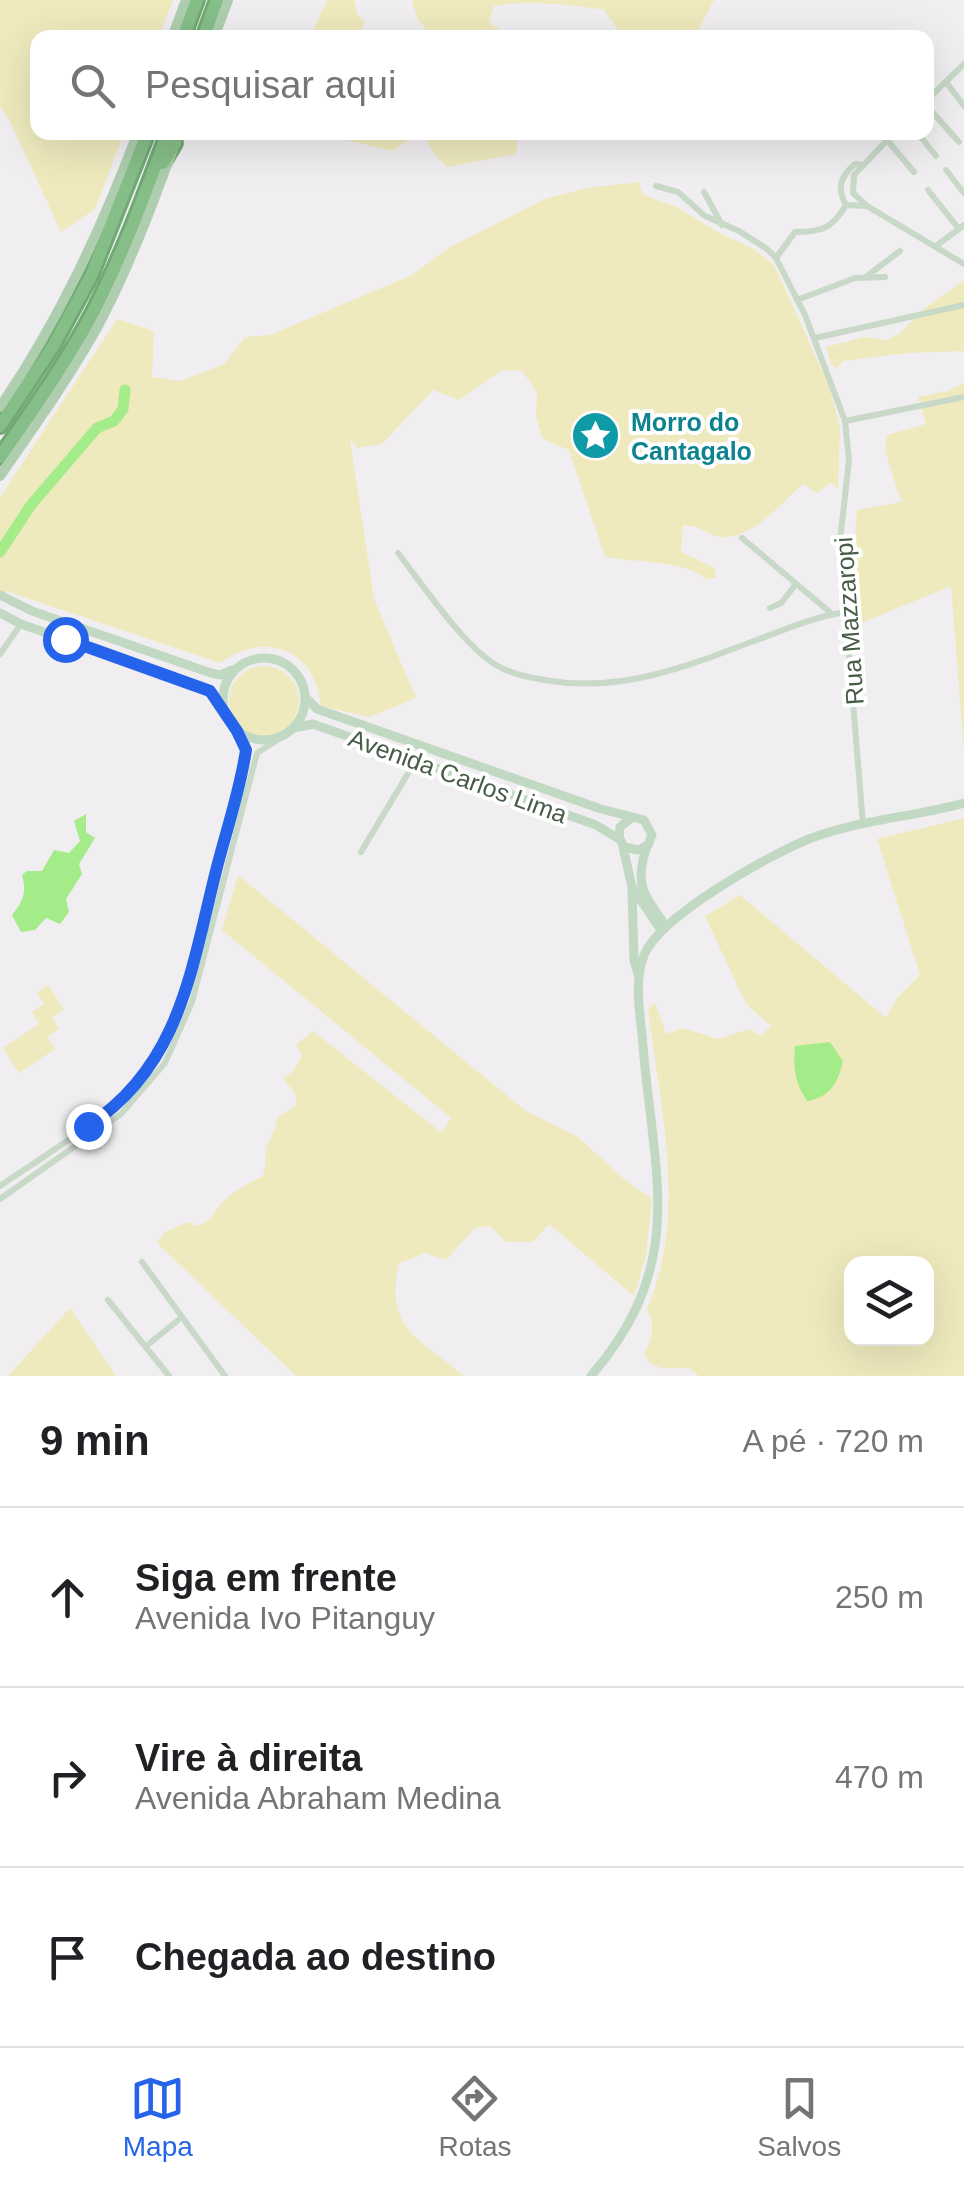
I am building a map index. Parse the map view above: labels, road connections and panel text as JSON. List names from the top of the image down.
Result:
{
  "streets": {
    "street": ["Rua Mazzaropi", "Avenida Carlos Lima"]
  },
  "places": {
    "place": ["Morro do Cantagalo"]
  },
  "page": {
    "search": "Pesquisar aqui",
    "heading": ["9 min", "A pé · 720 m"],
    "list": [
      ["Siga em frente", "Avenida Ivo Pitanguy", "250 m"],
      ["Vire à direita", "Avenida Abraham Medina", "470 m"],
      "Chegada ao destino"
    ],
    "nav": ["Mapa", "Rotas", "Salvos"]
  }
}
